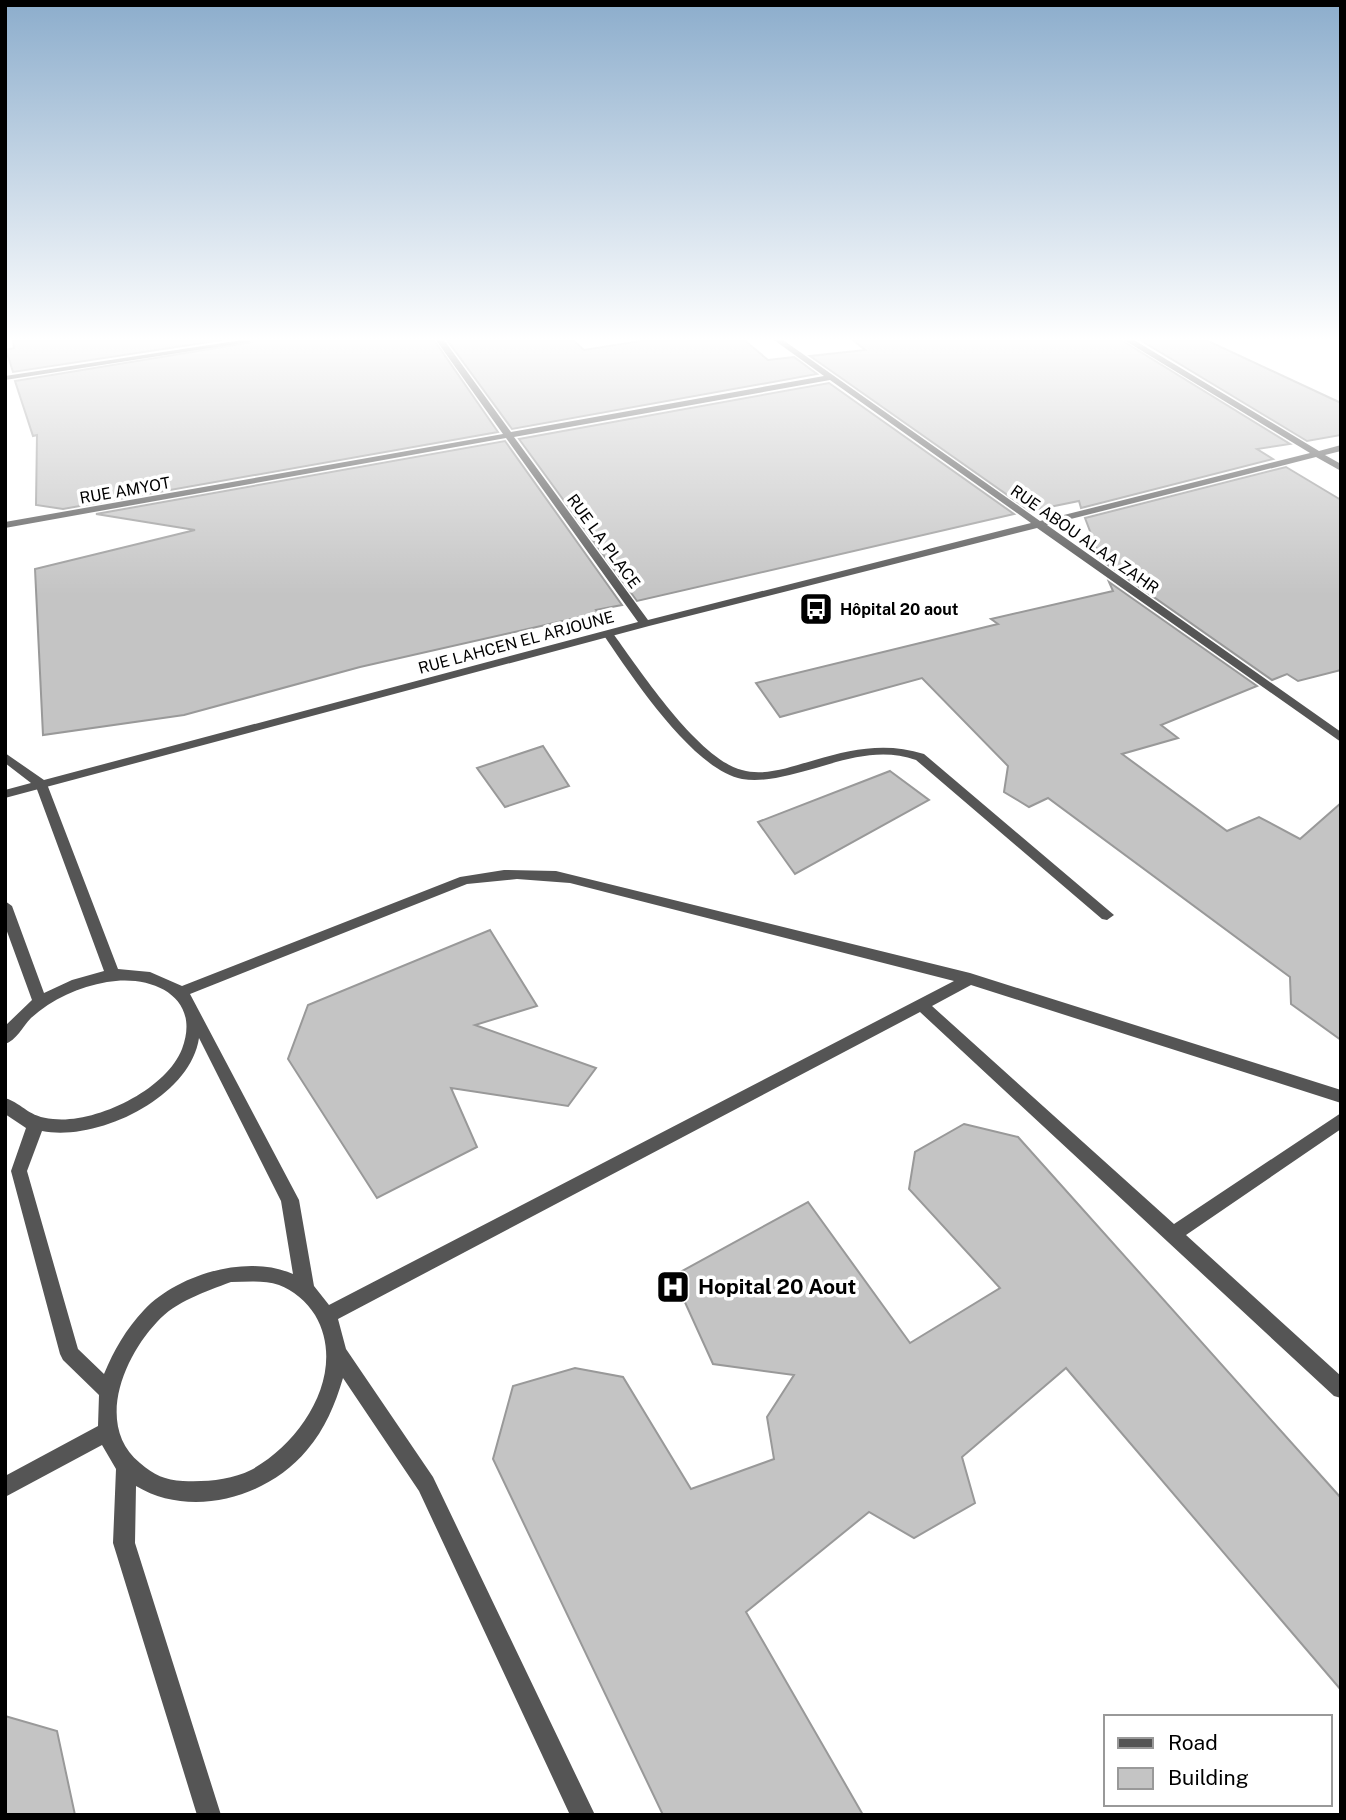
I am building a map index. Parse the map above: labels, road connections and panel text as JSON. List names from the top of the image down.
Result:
{
  "streets": {
    "street": [
      "RUE AMYOT",
      "RUE ABOU ALAA ZAHR",
      "RUE LA PLACE",
      "RUE LAHCEN EL ARJOUNE"
    ]
  },
  "crossings": [
    ["RUE AMYOT", "RUE LA PLACE"],
    ["RUE ABOU ALAA ZAHR", "RUE LAHCEN EL ARJOUNE"],
    ["RUE LA PLACE", "RUE LAHCEN EL ARJOUNE"]
  ],
  "places": {
    "bus stop": ["Hôpital 20 aout"],
    "hospital": ["Hopital 20 Aout"]
  },
  "legend": ["Road", "Building"]
}
